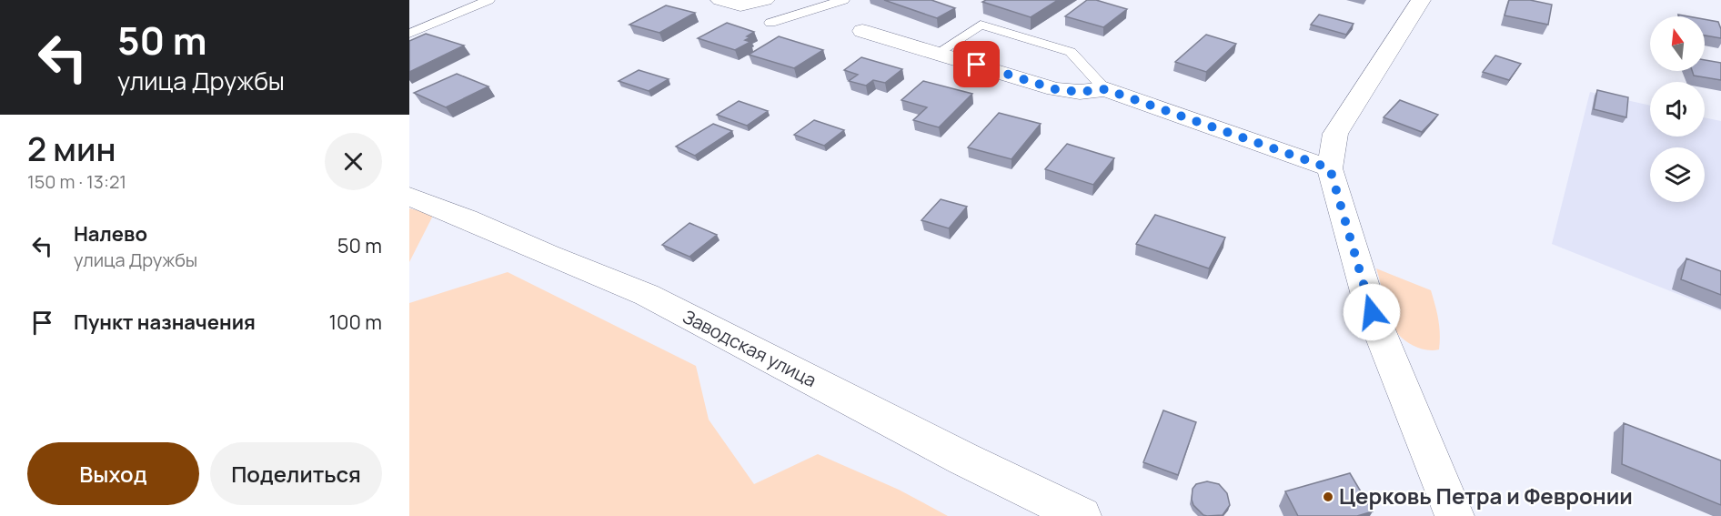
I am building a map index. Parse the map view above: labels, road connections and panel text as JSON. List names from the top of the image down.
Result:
{
  "streets": {
    "street": ["Заводская улица"]
  },
  "places": ["Церковь Петра и Февронии"],
  "north": "top",
  "page": {
    "turn": ["50 m", "улица Дружбы"],
    "heading": ["2 мин", "150 m · 13:21"],
    "list": [
      {
        "name": "Налево",
        "note": "улица Дружбы",
        "value": "50 m"
      },
      {
        "name": "Пункт назначения",
        "value": "100 m"
      }
    ],
    "buttons": ["Выход", "Поделиться"]
  }
}
